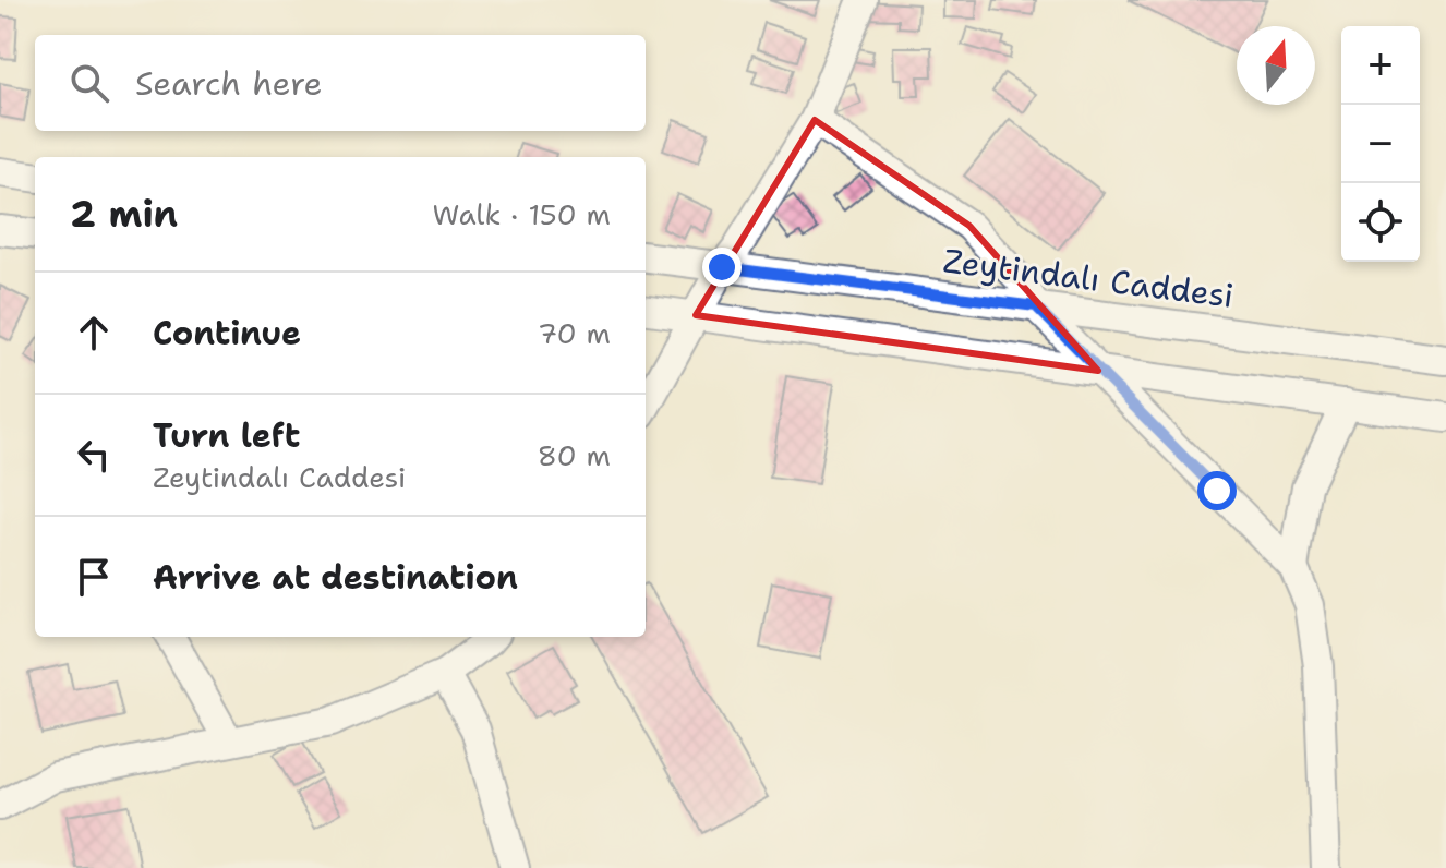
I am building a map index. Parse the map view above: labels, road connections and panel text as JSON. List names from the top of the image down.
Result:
{
  "streets": {
    "street": ["Zeytindalı Caddesi"]
  },
  "north": "top",
  "page": {
    "map_buttons": ["+", "−"],
    "search": "Search here",
    "heading": ["2 min", "Walk · 150 m"],
    "list": [
      ["Continue", "70 m"],
      ["Turn left", "Zeytindalı Caddesi", "80 m"],
      "Arrive at destination"
    ]
  }
}
